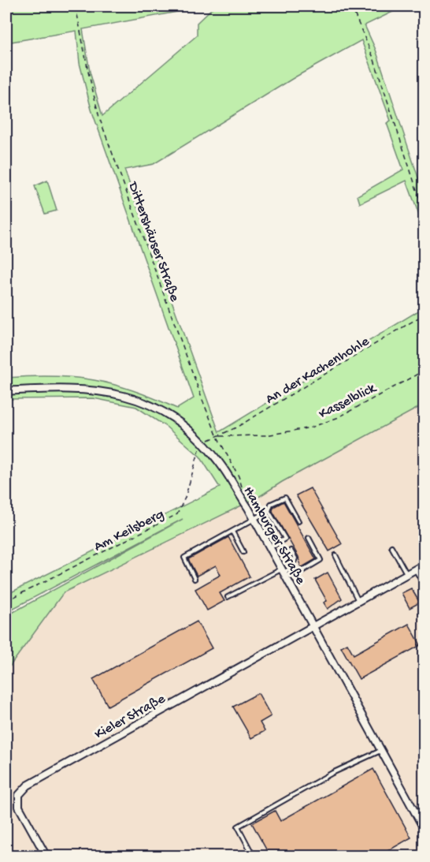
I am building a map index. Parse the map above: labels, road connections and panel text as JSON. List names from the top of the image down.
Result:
{
  "streets": {
    "street": ["Hamburger Straße", "Kieler Straße"],
    "path": [
      "Dittershäuser Straße",
      "An der Kachenhohle",
      "Kasselblick",
      "Am Keilsberg"
    ]
  },
  "crossings": [
    ["Dittershäuser Straße", "An der Kachenhohle"],
    ["Dittershäuser Straße", "Kasselblick"],
    ["An der Kachenhohle", "Kasselblick"],
    ["Am Keilsberg", "Hamburger Straße"],
    ["Hamburger Straße", "Kieler Straße"]
  ]
}
